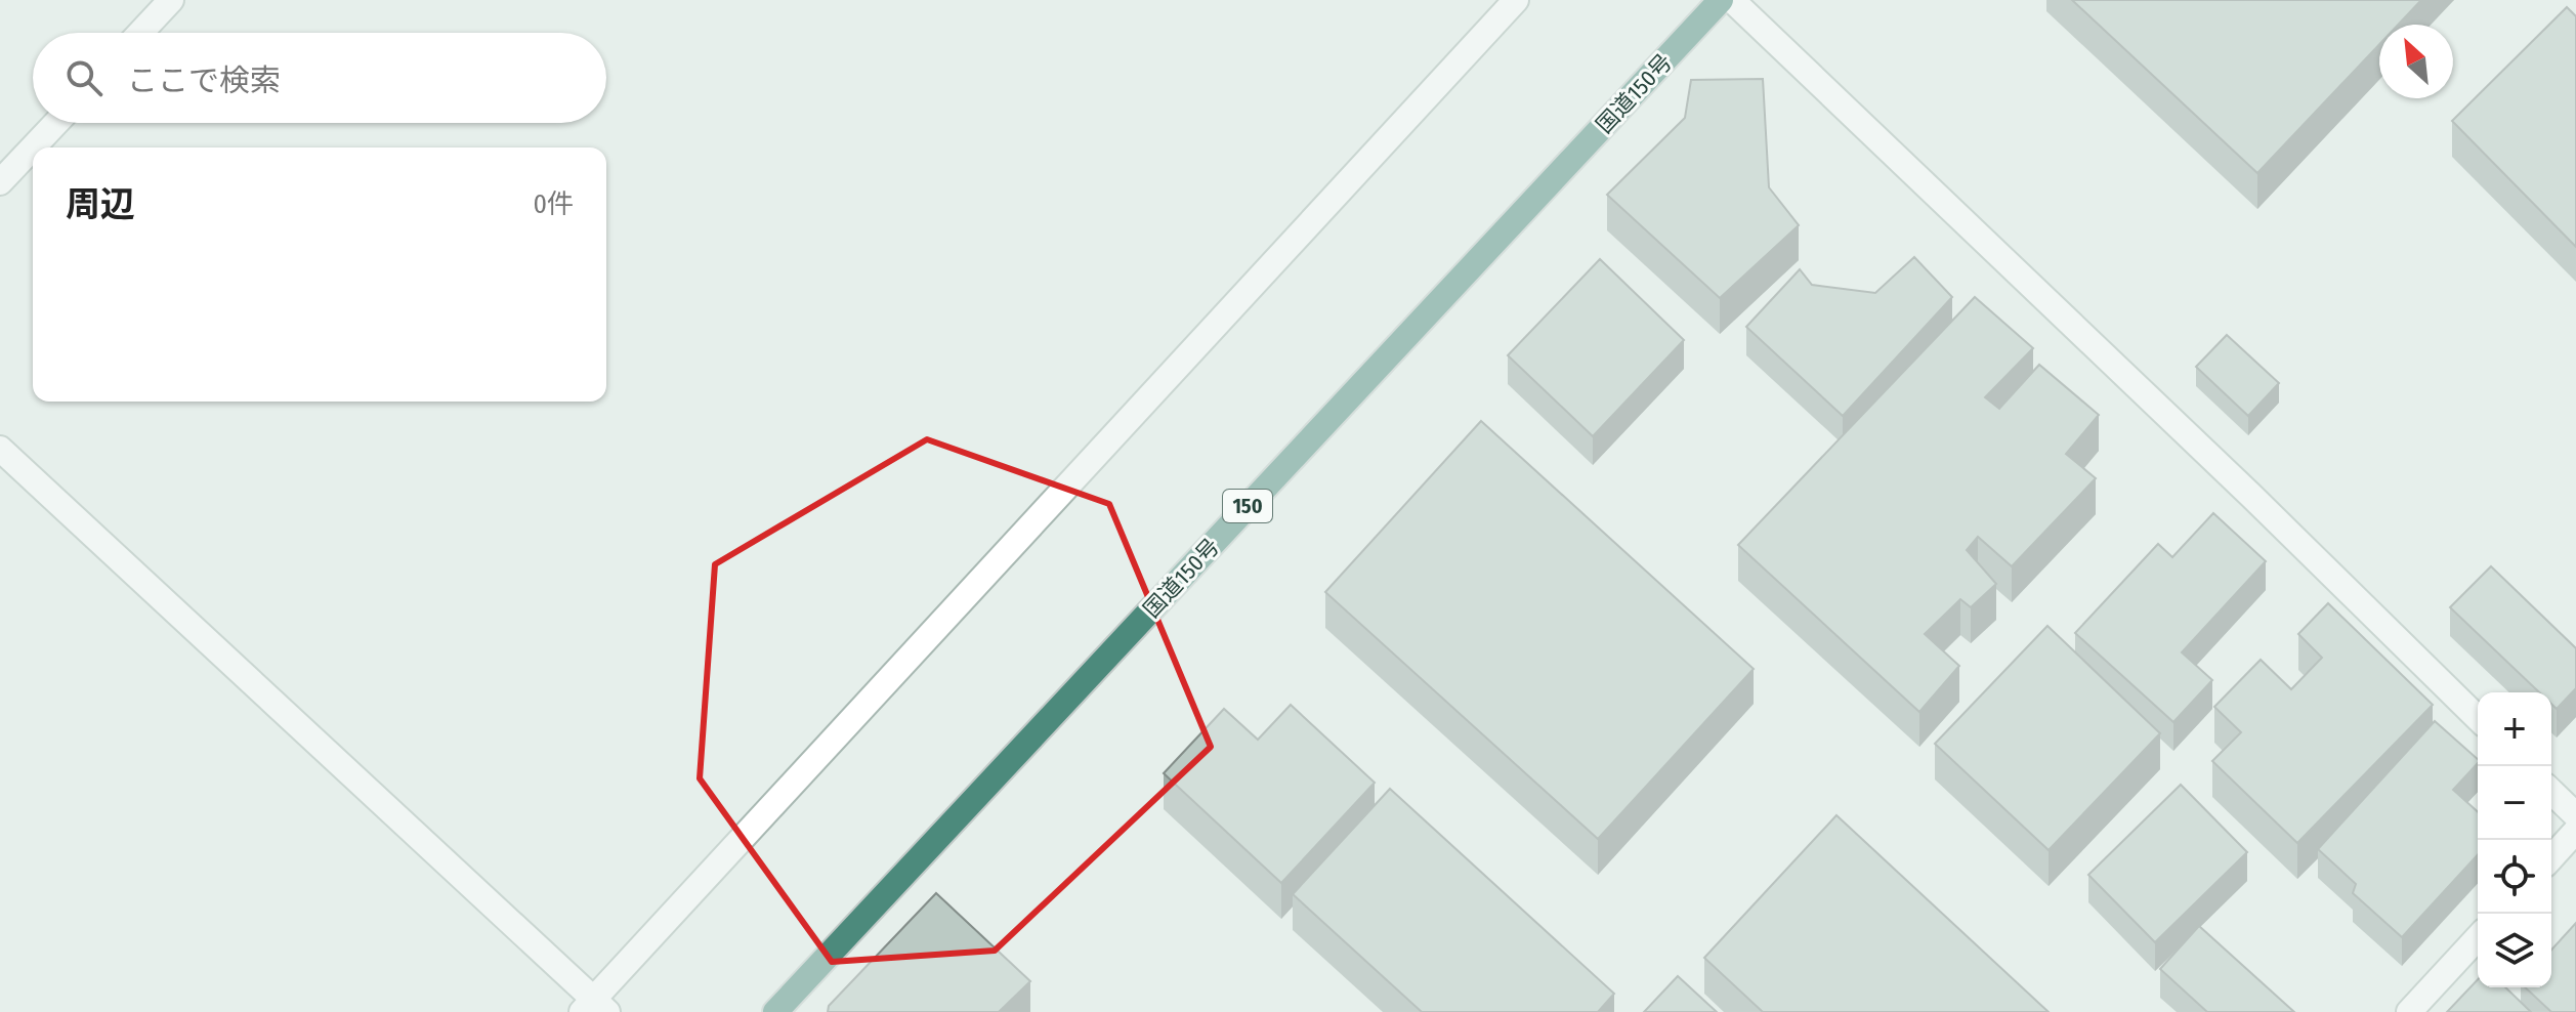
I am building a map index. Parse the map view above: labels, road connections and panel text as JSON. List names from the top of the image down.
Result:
{
  "streets": {
    "highway": ["国道150号", "150"]
  },
  "north": "top left",
  "page": {
    "search": "ここで検索",
    "heading": ["周辺", "0件"],
    "map_buttons": ["+", "−"]
  }
}
